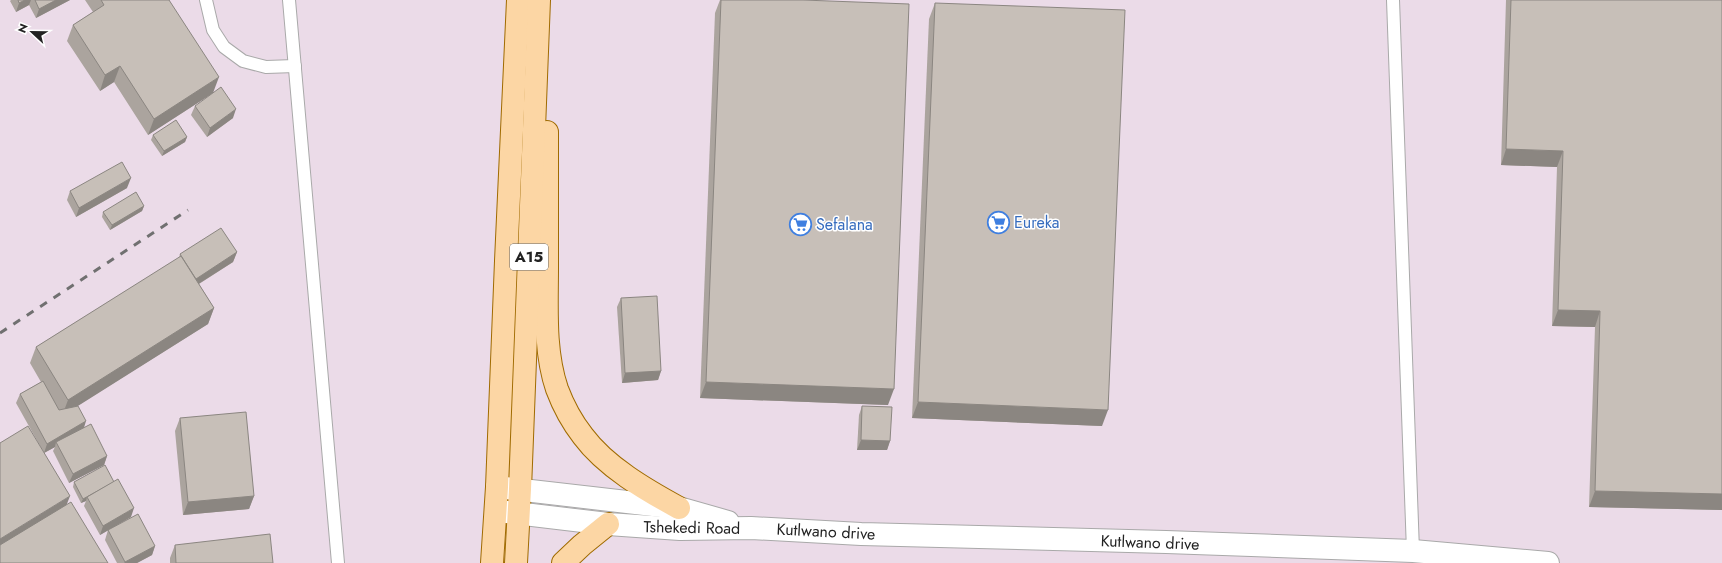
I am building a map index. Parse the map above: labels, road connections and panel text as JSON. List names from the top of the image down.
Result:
{
  "streets": {
    "main road": ["A15"],
    "street": ["Tshekedi Road", "Kutlwano drive"]
  },
  "crossings": [
    ["A15", "Tshekedi Road"],
    ["Tshekedi Road", "Kutlwano drive"]
  ],
  "places": {
    "supermarket": ["Eureka", "Sefalana"]
  },
  "north": "left"
}
